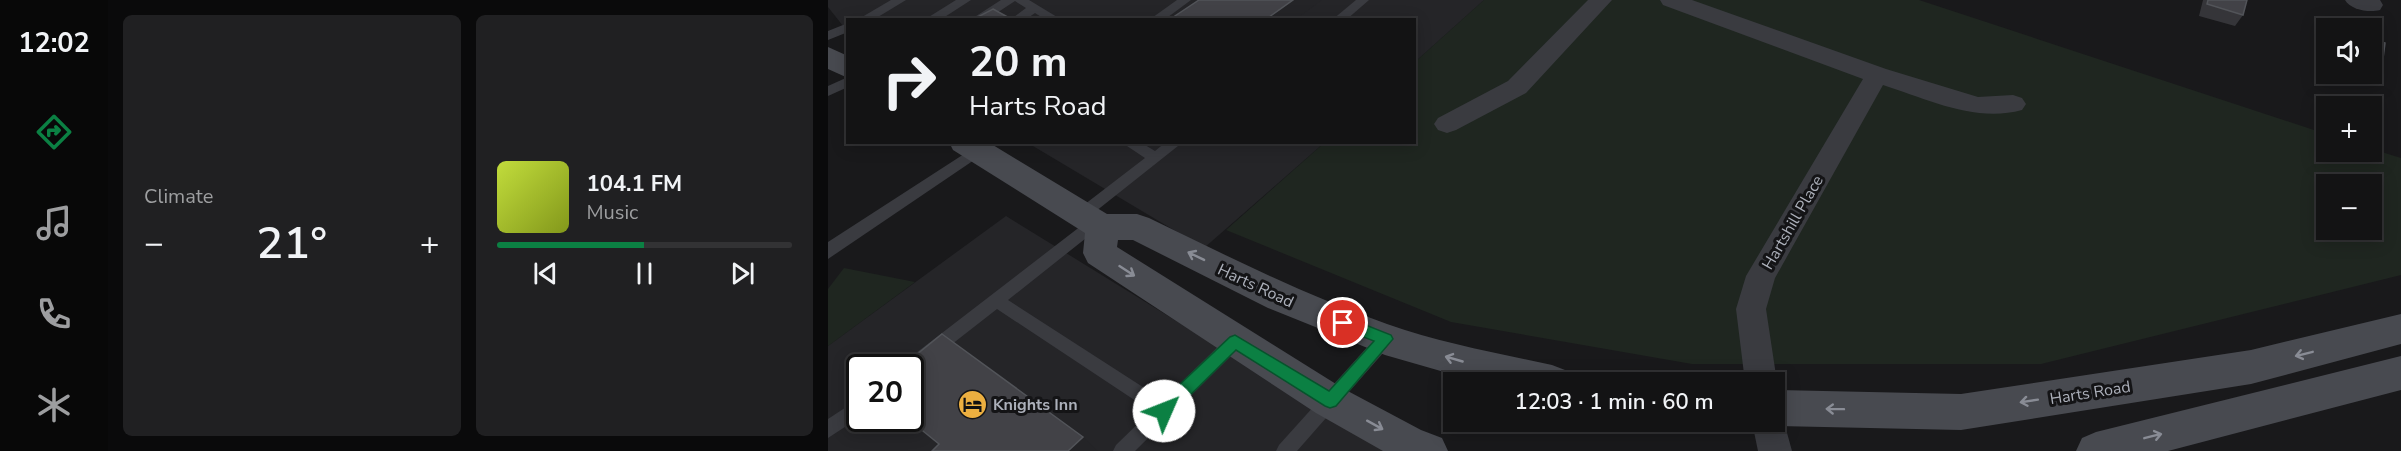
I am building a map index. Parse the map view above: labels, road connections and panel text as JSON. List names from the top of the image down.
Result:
{
  "streets": {
    "street": ["Hartshill Place", "Harts Road"]
  },
  "places": {
    "hotel": ["Knights Inn"]
  },
  "page": {
    "tabs": "12:02",
    "tile": "Climate",
    "map_buttons": ["+", "−"],
    "turn": ["20 m", "Harts Road"],
    "song": ["104.1 FM", "Music"],
    "heat": ["−", "21°", "+"],
    "limit": "20",
    "trip": "12:03 · 1 min · 60 m"
  }
}
